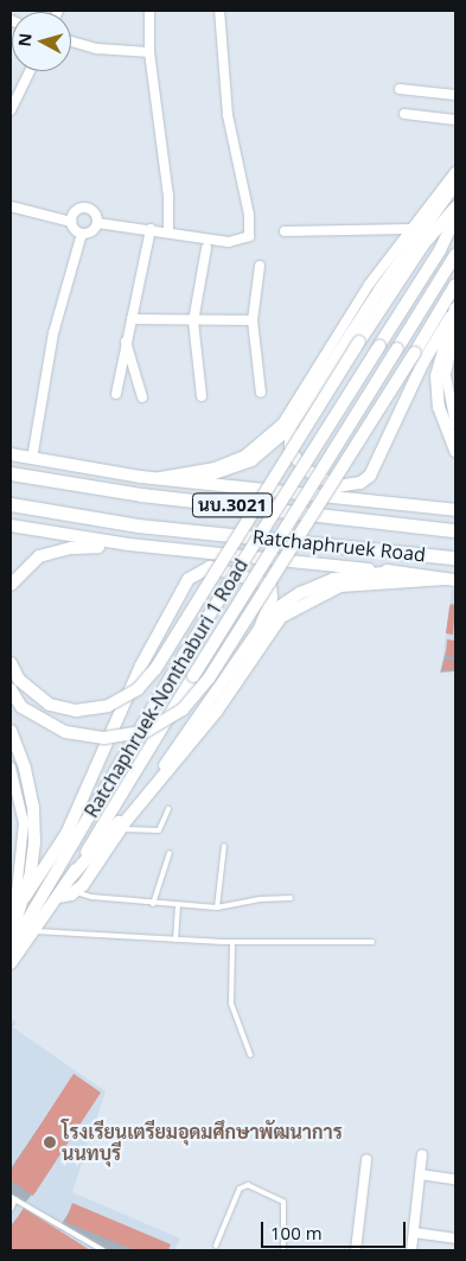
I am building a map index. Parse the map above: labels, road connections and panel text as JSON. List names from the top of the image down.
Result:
{
  "streets": {
    "main road": ["นบ.3021", "Ratchaphruek Road", "Ratchaphruek-Nonthaburi 1 Road"]
  },
  "places": ["โรงเรียนเตรียมอุดมศึกษาพัฒนาการ นนทบุรี"],
  "scale_bar": "100 m",
  "north": "left"
}
